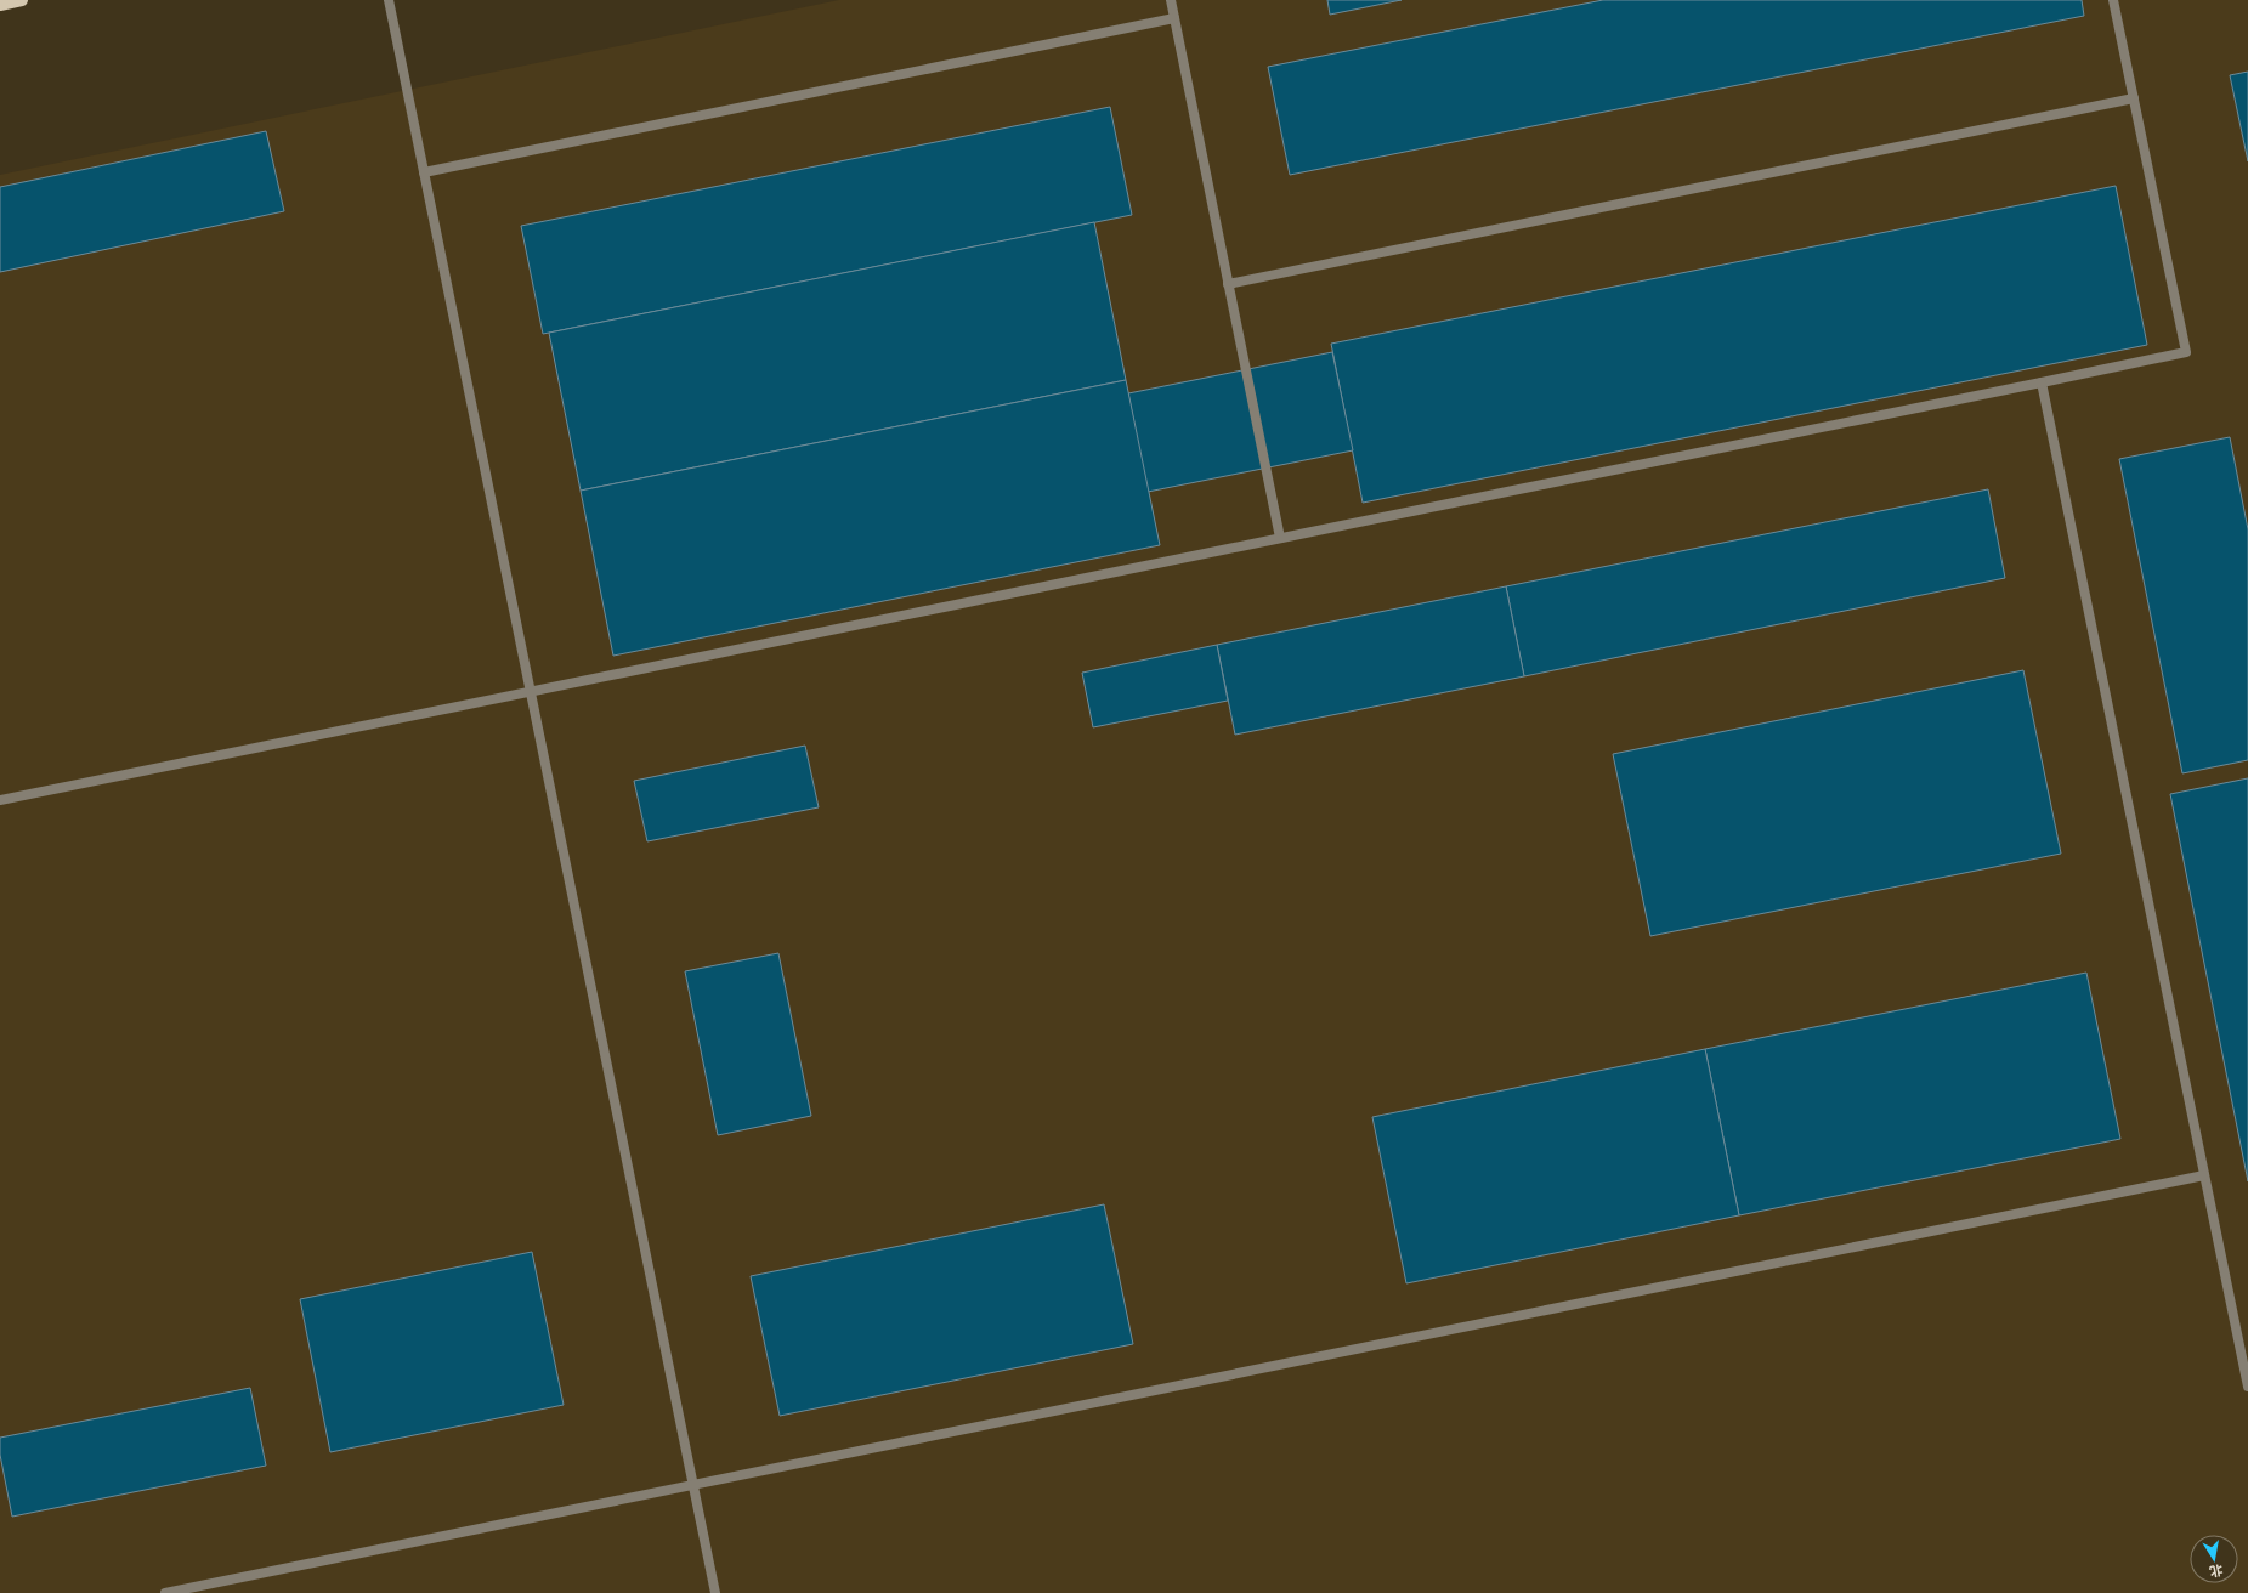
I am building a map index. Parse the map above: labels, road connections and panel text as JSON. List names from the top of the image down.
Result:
{
  "north": "bottom"
}
